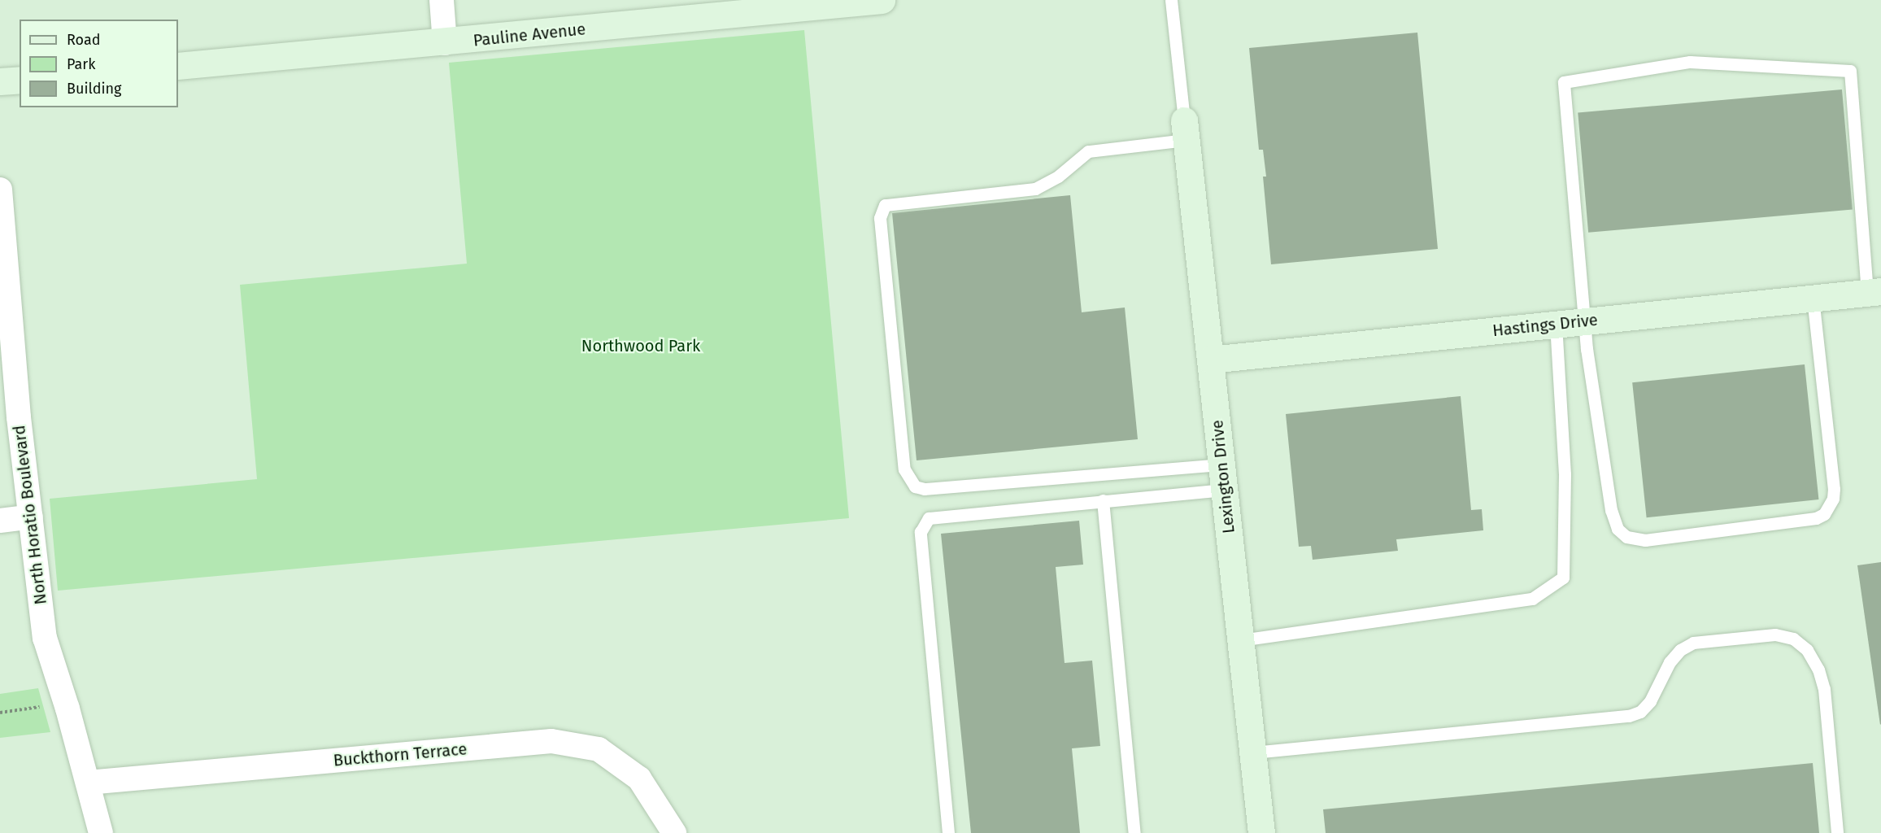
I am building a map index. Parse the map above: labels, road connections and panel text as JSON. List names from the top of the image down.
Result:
{
  "streets": {
    "street": [
      "Pauline Avenue",
      "Hastings Drive",
      "Lexington Drive",
      "North Horatio Boulevard",
      "Buckthorn Terrace"
    ]
  },
  "crossings": [
    ["Hastings Drive", "Lexington Drive"],
    ["North Horatio Boulevard", "Buckthorn Terrace"]
  ],
  "parks": ["Northwood Park"],
  "legend": ["Road", "Park", "Building"]
}
